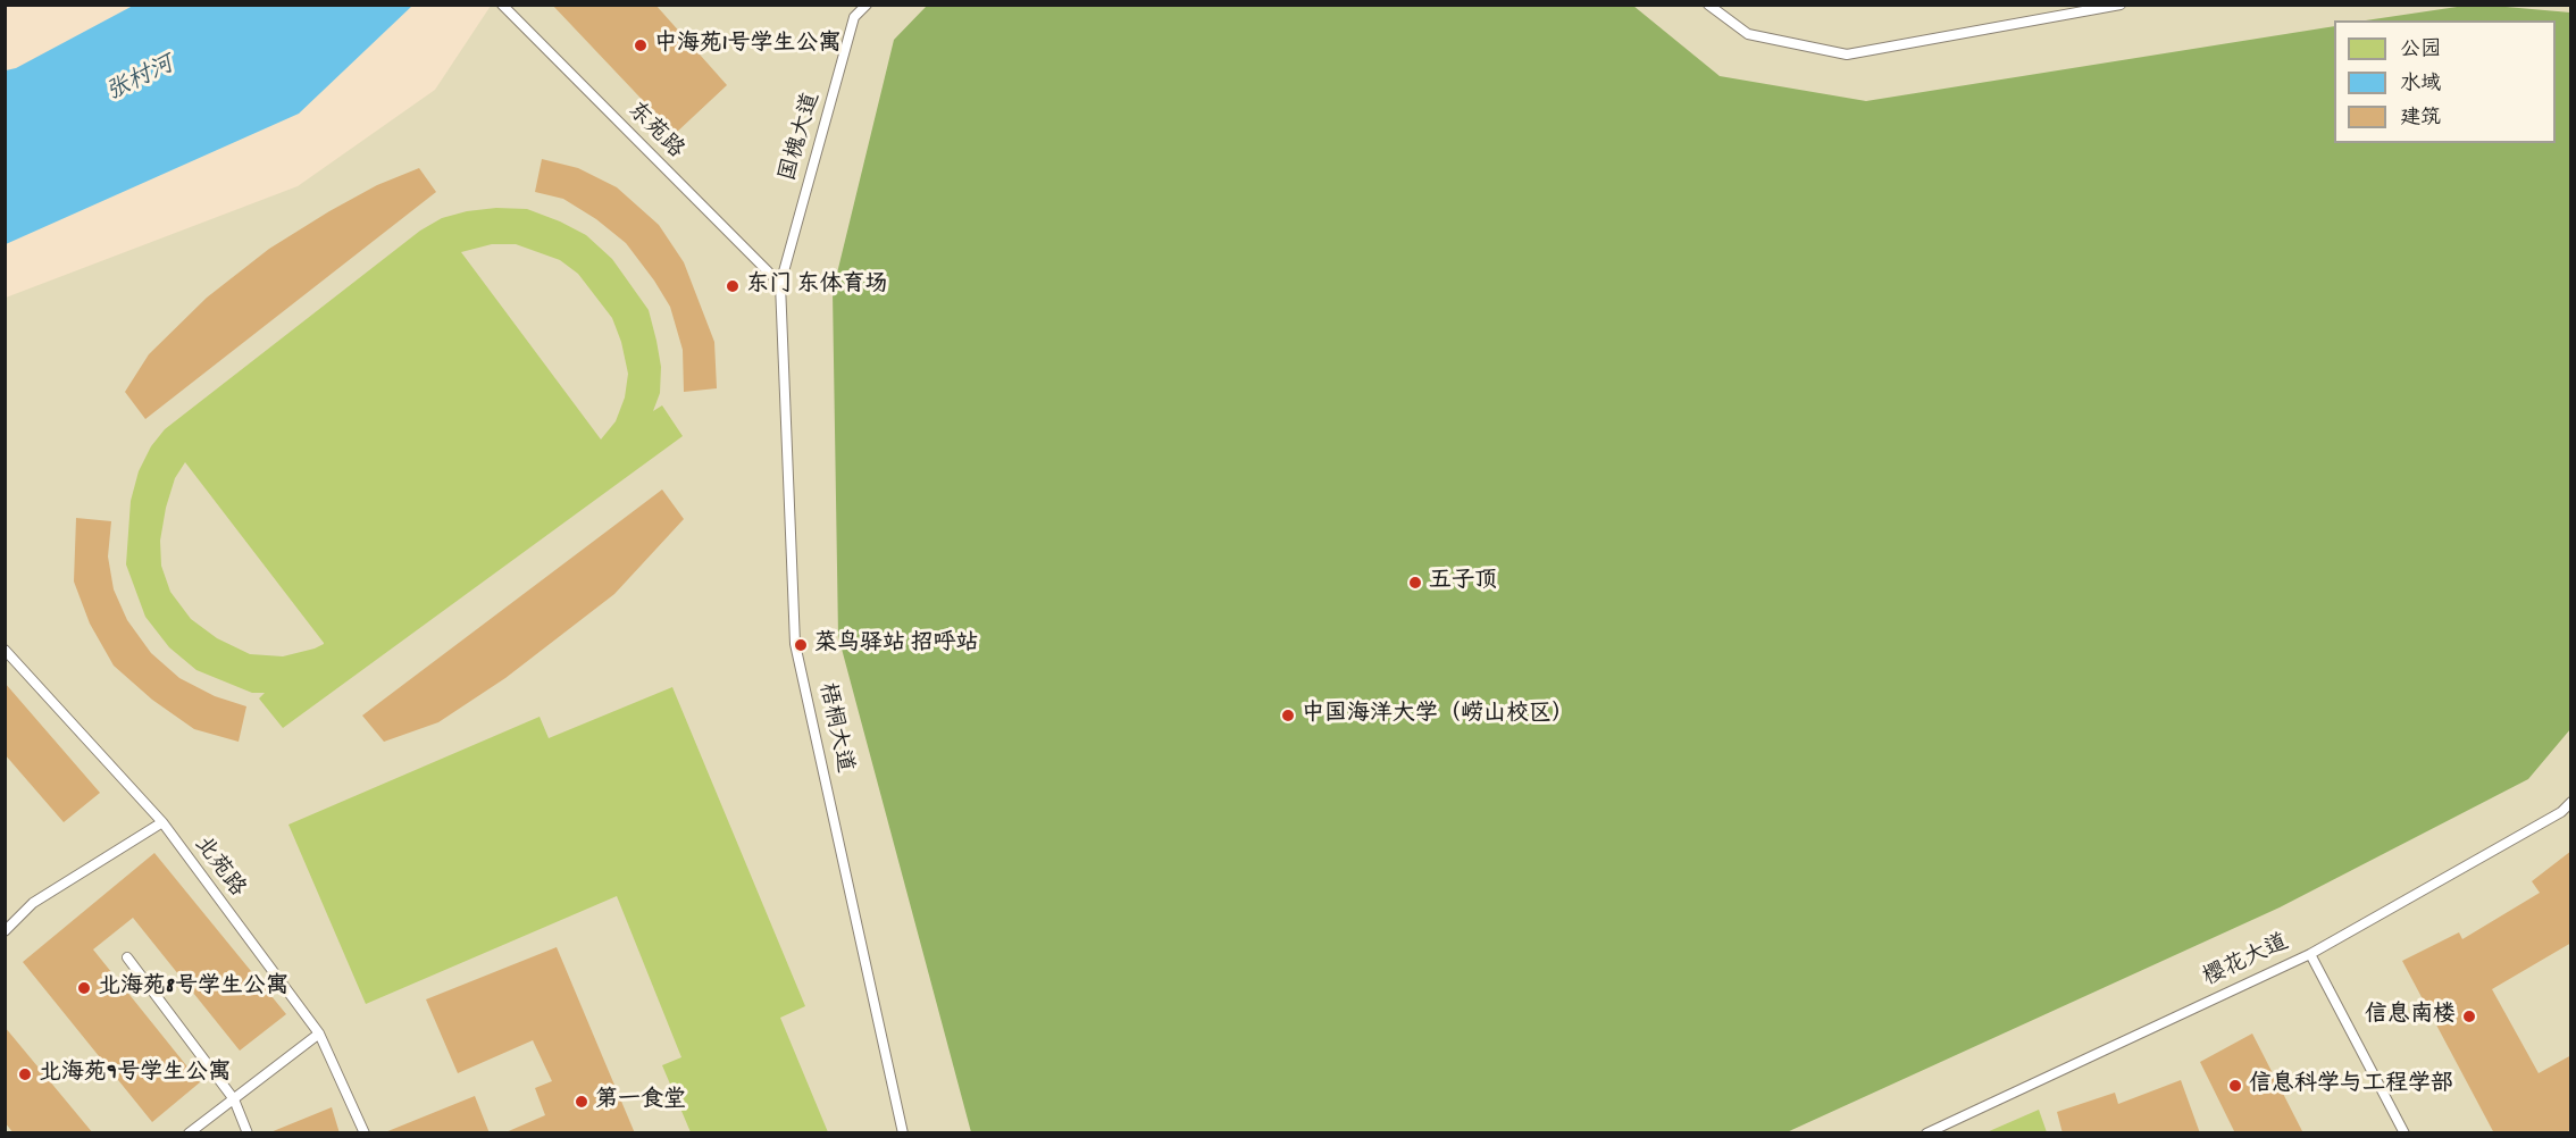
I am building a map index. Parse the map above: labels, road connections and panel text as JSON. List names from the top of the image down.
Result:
{
  "streets": {
    "lane": [
      "东苑路",
      "国槐大道",
      "梧桐大道",
      "北苑路",
      "樱花大道"
    ]
  },
  "crossings": [
    ["东苑路", "国槐大道"],
    ["东苑路", "梧桐大道"],
    ["国槐大道", "梧桐大道"]
  ],
  "water": ["张村河"],
  "places": [
    "中海苑1号学生公寓",
    "东门 东体育场",
    "五子顶",
    "菜鸟驿站 招呼站",
    "中国海洋大学（崂山校区）",
    "北海苑8号学生公寓",
    "信息南楼",
    "北海苑9号学生公寓",
    "信息科学与工程学部",
    "第一食堂"
  ],
  "legend": ["公园", "水域", "建筑"]
}
